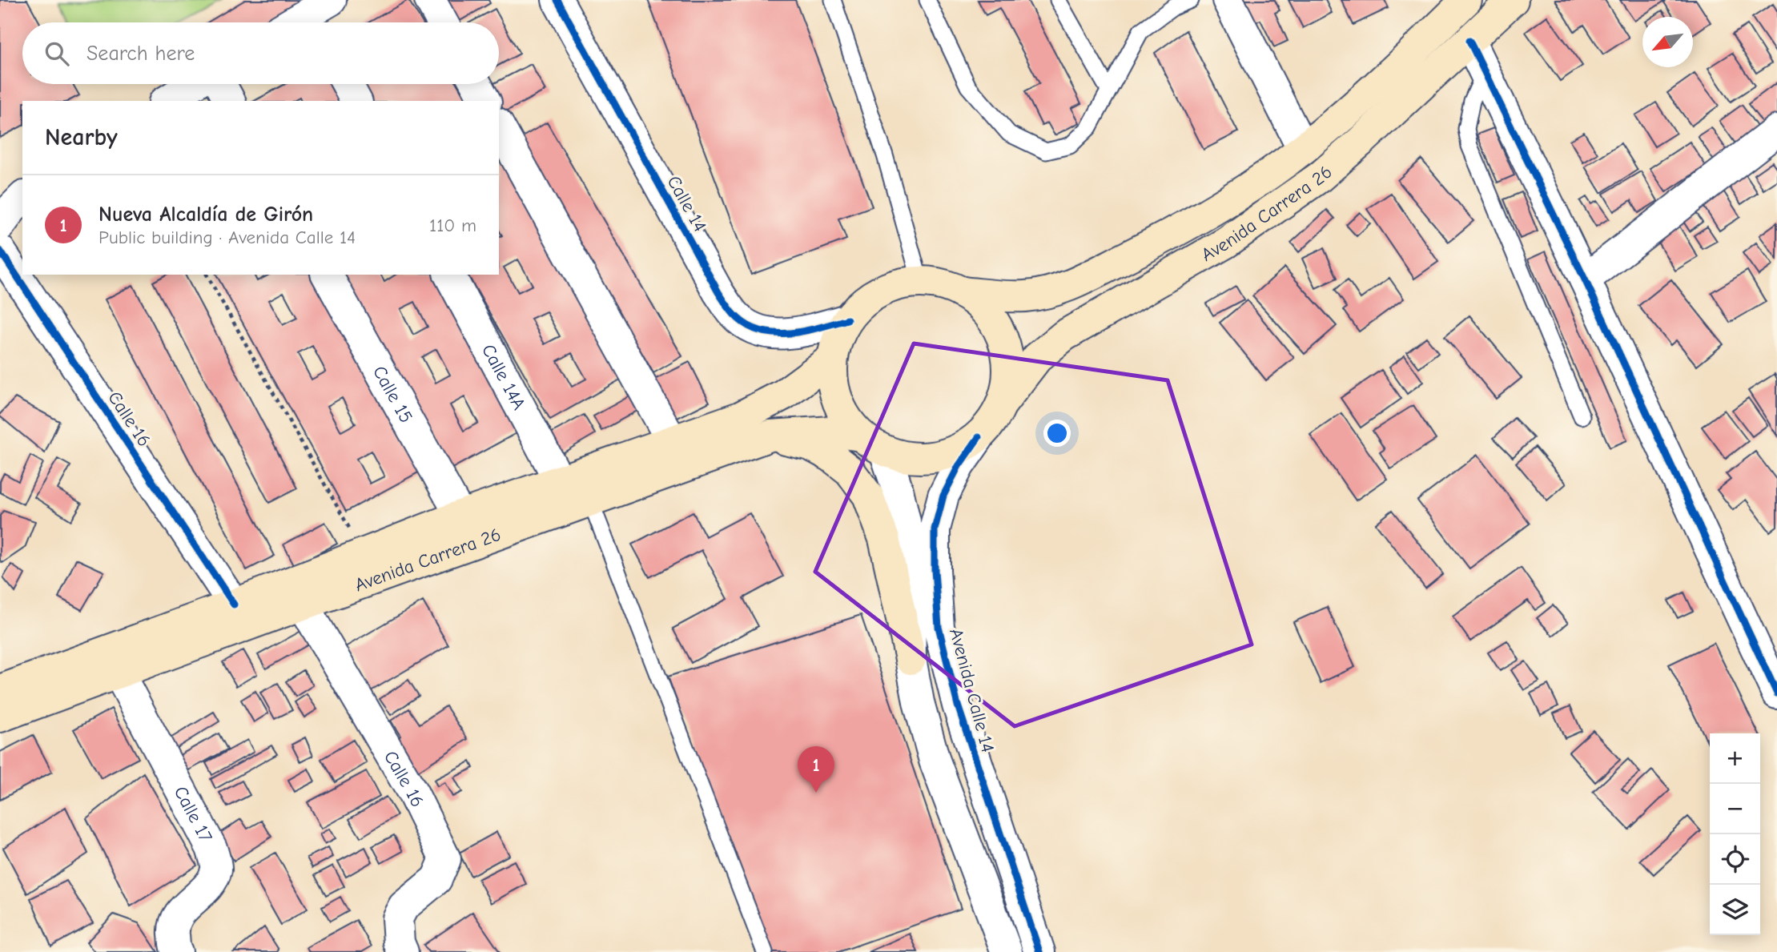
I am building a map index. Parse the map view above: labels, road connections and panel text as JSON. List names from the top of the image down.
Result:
{
  "streets": {
    "main road": ["Avenida Carrera 26"],
    "street": [
      "Calle 14",
      "Calle 14A",
      "Calle 15",
      "Calle 16",
      "Avenida Calle 14",
      "Calle 17"
    ]
  },
  "crossings": [
    ["Calle 14", "Avenida Carrera 26"],
    ["Calle 14", "Avenida Calle 14"],
    ["Avenida Carrera 26", "Calle 14A"],
    ["Avenida Carrera 26", "Calle 15"],
    ["Avenida Carrera 26", "Calle 16"],
    ["Avenida Carrera 26", "Avenida Calle 14"],
    ["Avenida Carrera 26", "Calle 17"]
  ],
  "north": "bottom left",
  "page": {
    "search": "Search here",
    "heading": "Nearby",
    "list": [
      {
        "mark": "1",
        "name": "Nueva Alcaldía de Girón",
        "note": "Public building · Avenida Calle 14",
        "value": "110 m"
      }
    ],
    "map_buttons": ["+", "−"],
    "pins": "1"
  }
}
